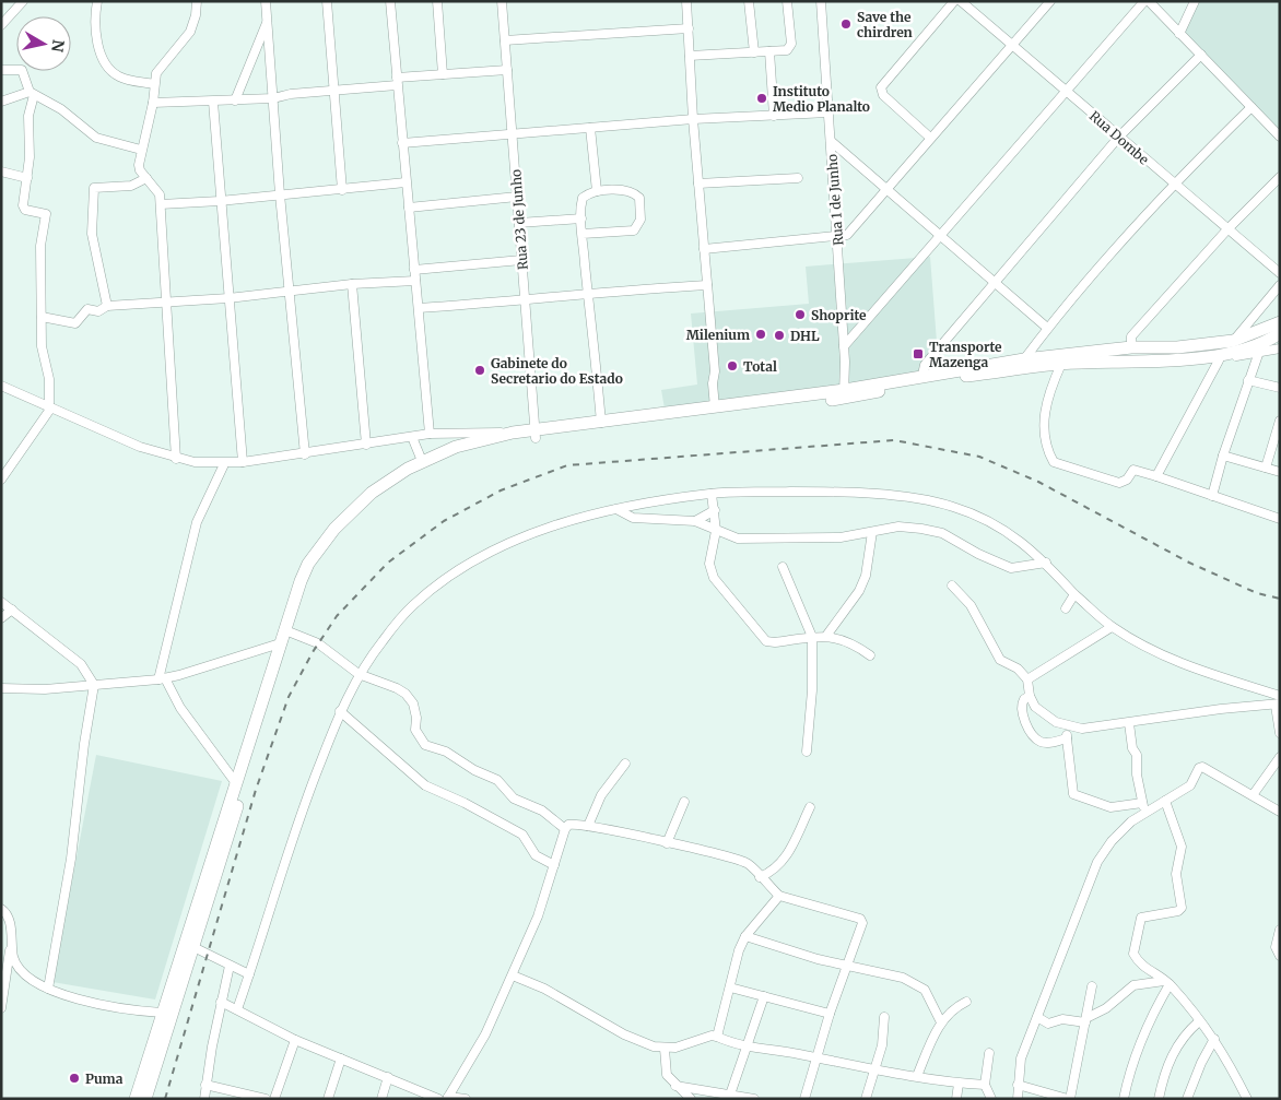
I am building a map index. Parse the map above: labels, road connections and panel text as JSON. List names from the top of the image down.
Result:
{
  "streets": {
    "street": ["Rua Dombe", "Rua 1 de Junho", "Rua 23 de Junho"]
  },
  "places": {
    "other": [
      "Save the chirdren",
      "Instituto Medio Planalto",
      "Shoprite",
      "Milenium",
      "DHL",
      "Total",
      "Gabinete do Secretario do Estado",
      "Puma"
    ],
    "transit": ["Transporte Mazenga"]
  },
  "north": "right"
}
